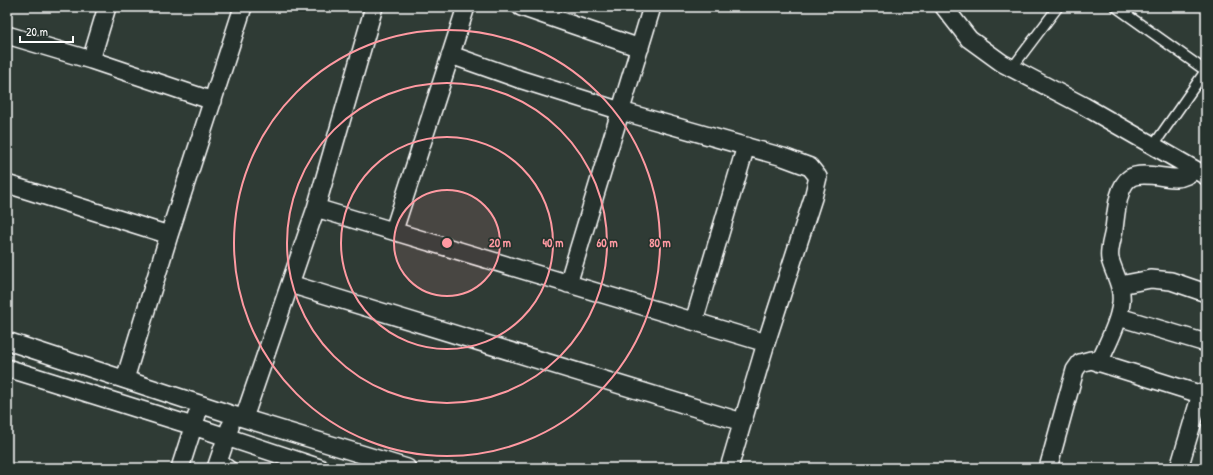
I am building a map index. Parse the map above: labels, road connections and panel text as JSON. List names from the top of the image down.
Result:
{
  "scale_bar": "20 m",
  "rings": [
    "20 m",
    "40 m",
    "60 m",
    "80 m"
  ]
}
